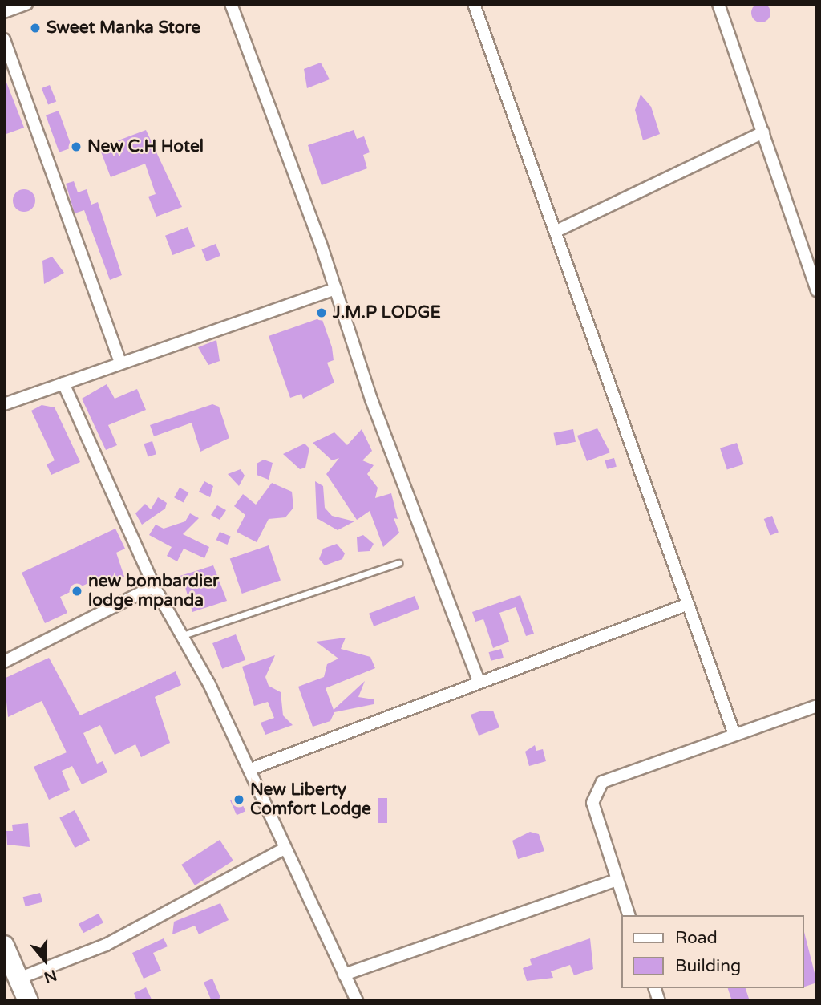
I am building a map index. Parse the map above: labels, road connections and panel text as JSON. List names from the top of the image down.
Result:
{
  "places": [
    "Sweet Manka Store",
    "New C.H Hotel",
    "J.M.P LODGE",
    "new bombardier lodge mpanda",
    "New Liberty Comfort Lodge"
  ],
  "legend": ["Road", "Building"],
  "north": "bottom"
}
